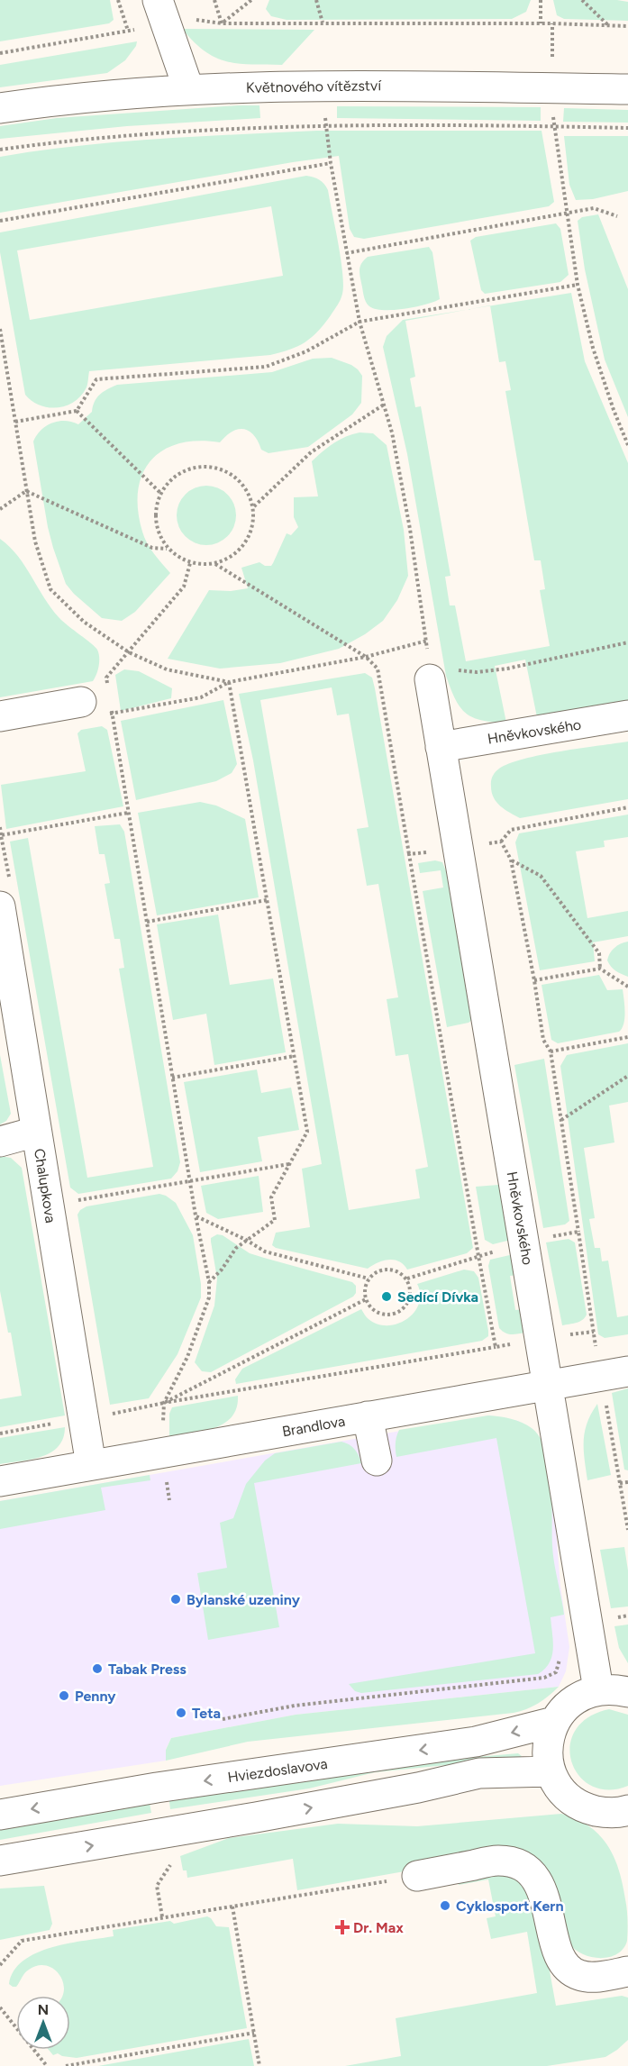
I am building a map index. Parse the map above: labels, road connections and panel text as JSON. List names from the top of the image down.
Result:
{
  "streets": {
    "street": [
      "Květnového vítězství",
      "Hněvkovského",
      "Chalupkova",
      "Brandlova",
      "Hviezdoslavova"
    ]
  },
  "crossings": [
    ["Hněvkovského", "Brandlova"],
    ["Chalupkova", "Brandlova"]
  ],
  "places": {
    "other": [
      "Sedící Dívka",
      "Bylanské uzeniny",
      "Tabak Press",
      "Penny",
      "Teta",
      "Cyklosport Kern"
    ],
    "health": ["Dr. Max"]
  },
  "north": "top"
}
